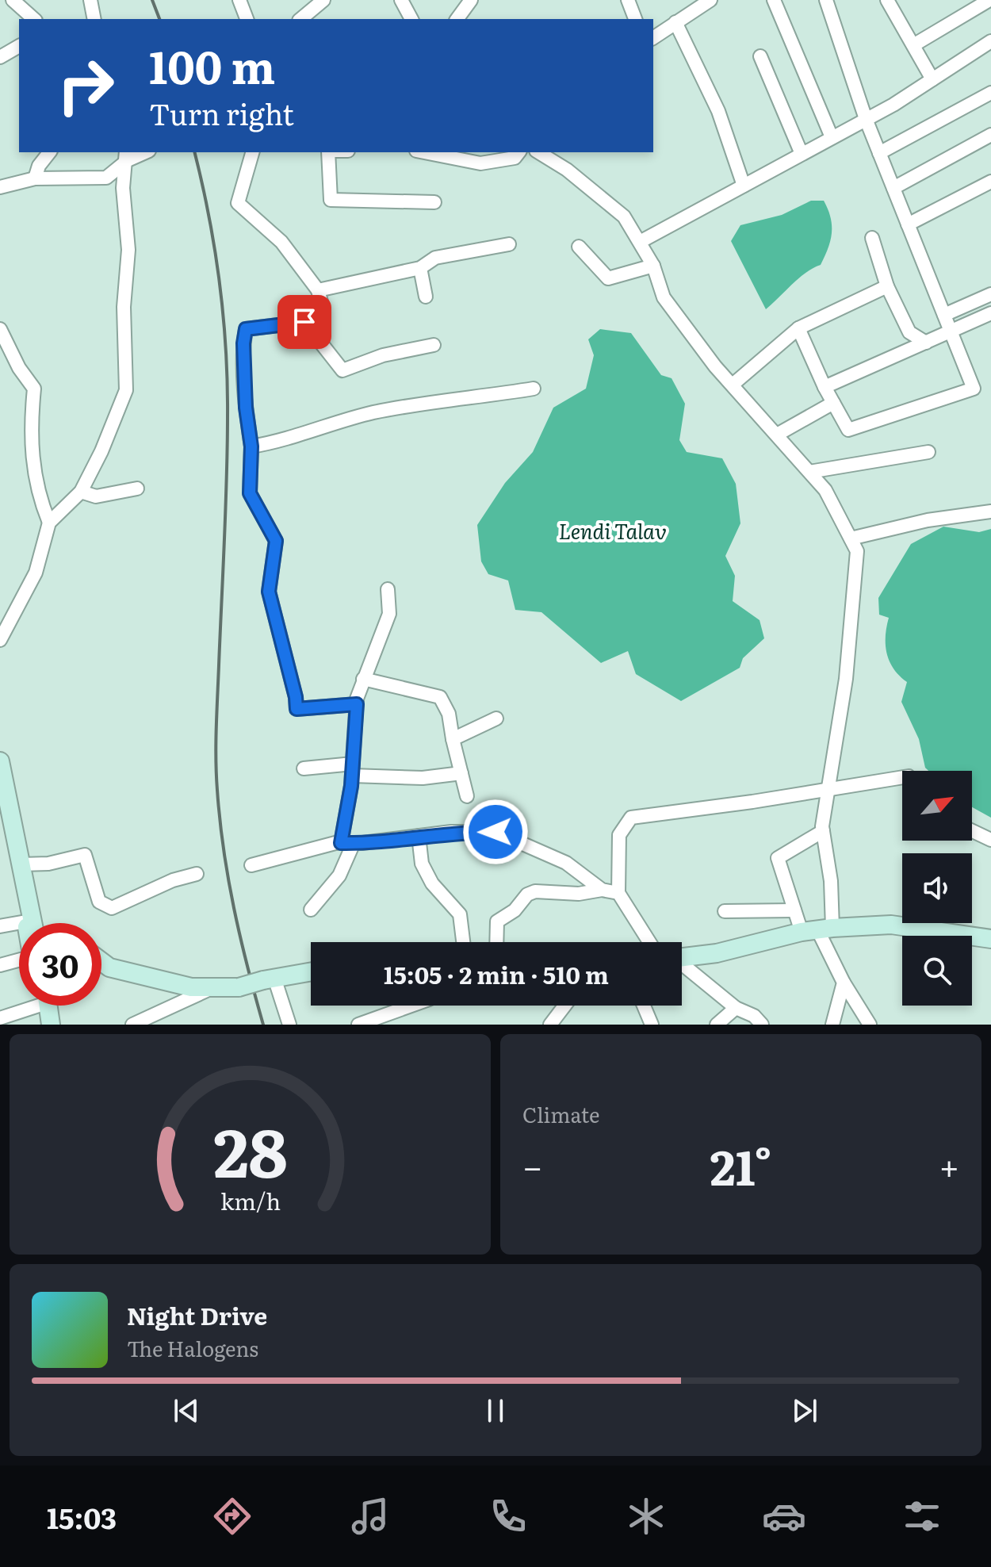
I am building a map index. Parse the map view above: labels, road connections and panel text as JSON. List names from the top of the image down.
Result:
{
  "water": ["Lendi Talav"],
  "north": "top right",
  "page": {
    "turn": ["100 m", "Turn right"],
    "limit": "30",
    "trip": "15:05 · 2 min · 510 m",
    "tile": "Climate",
    "heat": ["−", "21°", "+"],
    "song": ["Night Drive", "The Halogens"],
    "tabs": "15:03",
    "gauge": ["28", "km/h"]
  }
}
